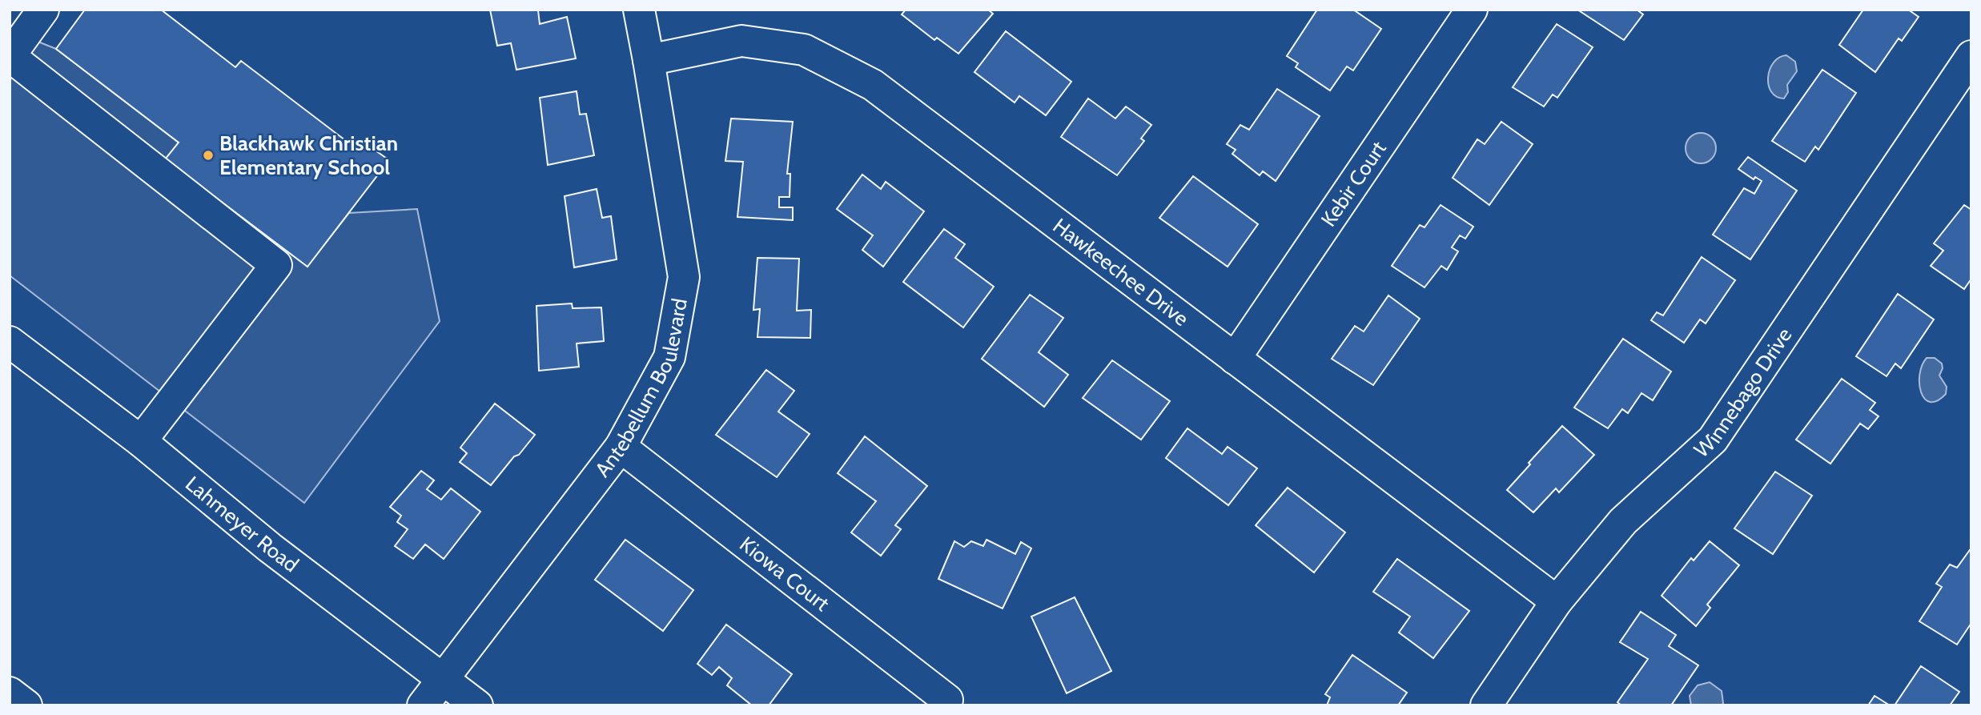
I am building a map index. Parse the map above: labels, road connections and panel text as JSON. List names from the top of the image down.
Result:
{
  "streets": {
    "street": [
      "Kebir Court",
      "Hawkeechee Drive",
      "Antebellum Boulevard",
      "Winnebago Drive",
      "Lahmeyer Road",
      "Kiowa Court"
    ]
  },
  "crossings": [
    ["Kebir Court", "Hawkeechee Drive"],
    ["Hawkeechee Drive", "Antebellum Boulevard"],
    ["Hawkeechee Drive", "Winnebago Drive"],
    ["Antebellum Boulevard", "Lahmeyer Road"],
    ["Antebellum Boulevard", "Kiowa Court"]
  ],
  "places": ["Blackhawk Christian Elementary School"]
}
